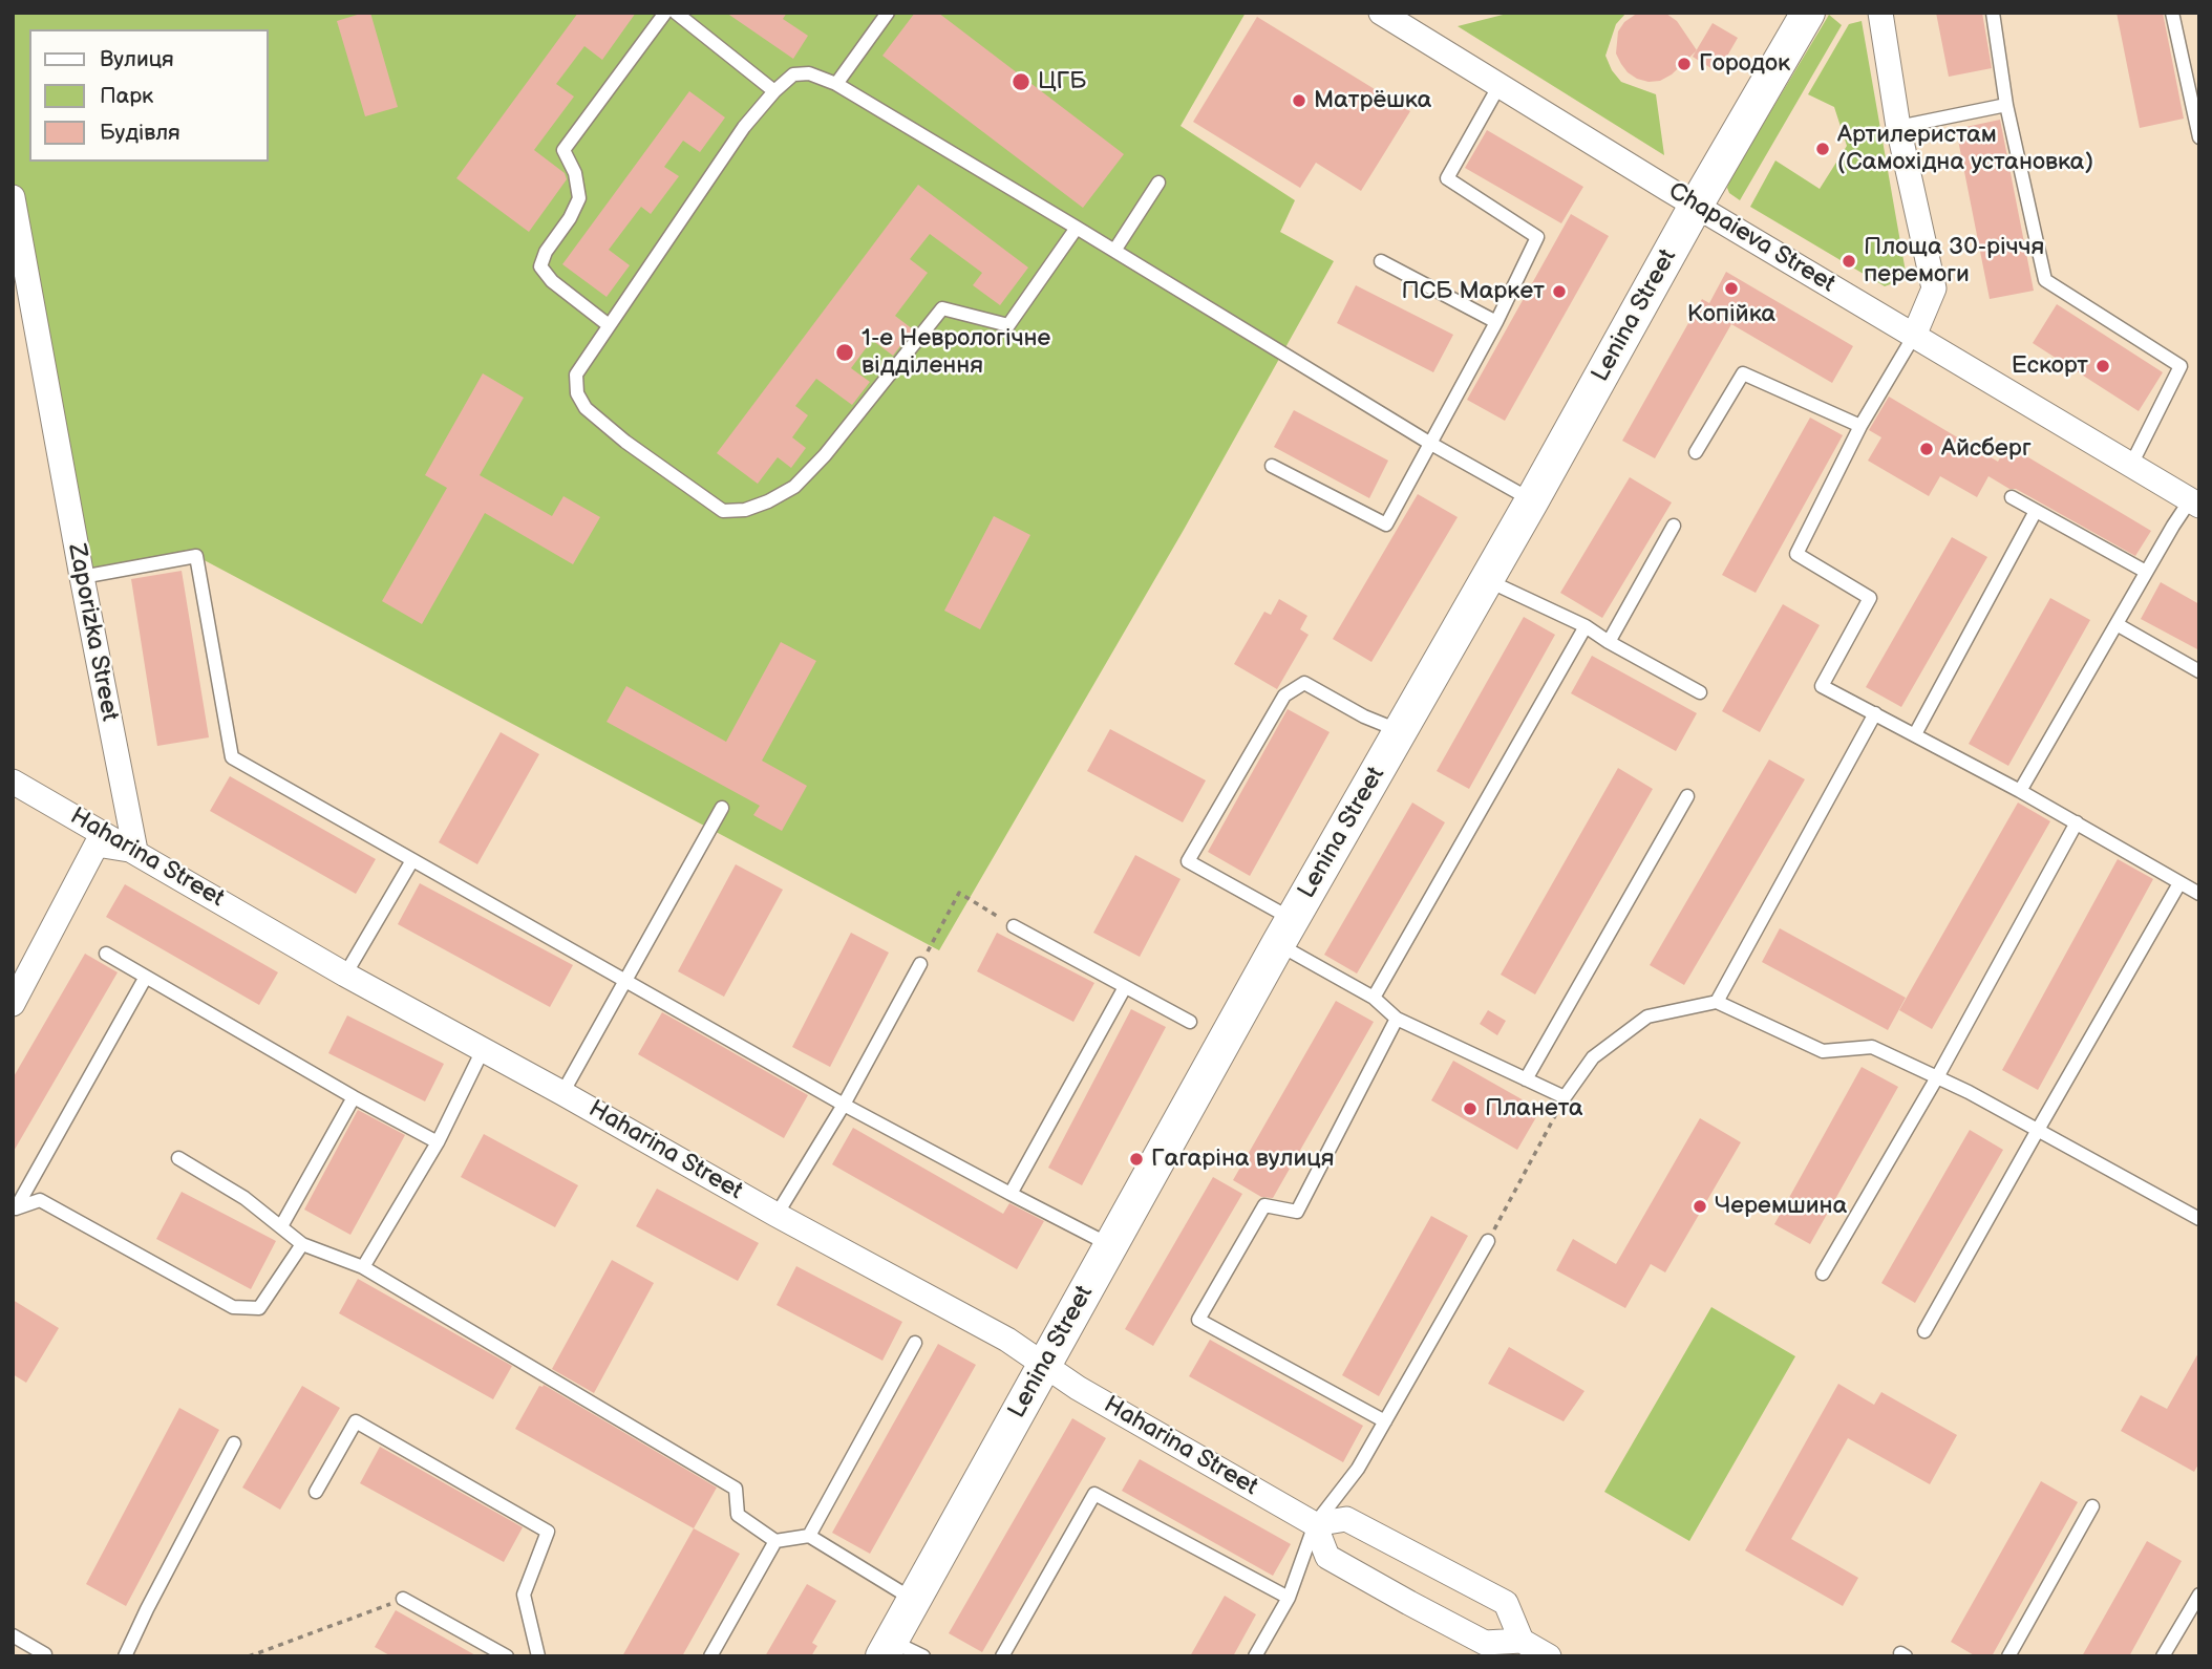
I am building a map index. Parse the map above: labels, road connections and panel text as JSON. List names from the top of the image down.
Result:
{
  "streets": {
    "street": [
      "Chapaieva Street",
      "Lenina Street",
      "Zaporizka Street",
      "Haharina Street"
    ]
  },
  "crossings": [
    ["Chapaieva Street", "Lenina Street"],
    ["Lenina Street", "Haharina Street"],
    ["Zaporizka Street", "Haharina Street"]
  ],
  "places": [
    "Городок",
    "ЦГБ",
    "Матрёшка",
    "Артилеристам (Самохідна установка)",
    "Площа 30-річчя перемоги",
    "Копійка",
    "ПСБ Маркет",
    "1-е Неврологічне відділення",
    "Ескорт",
    "Айсберг",
    "Планета",
    "Гагаріна вулиця",
    "Черемшина"
  ],
  "legend": ["Вулиця", "Парк", "Будівля"]
}
